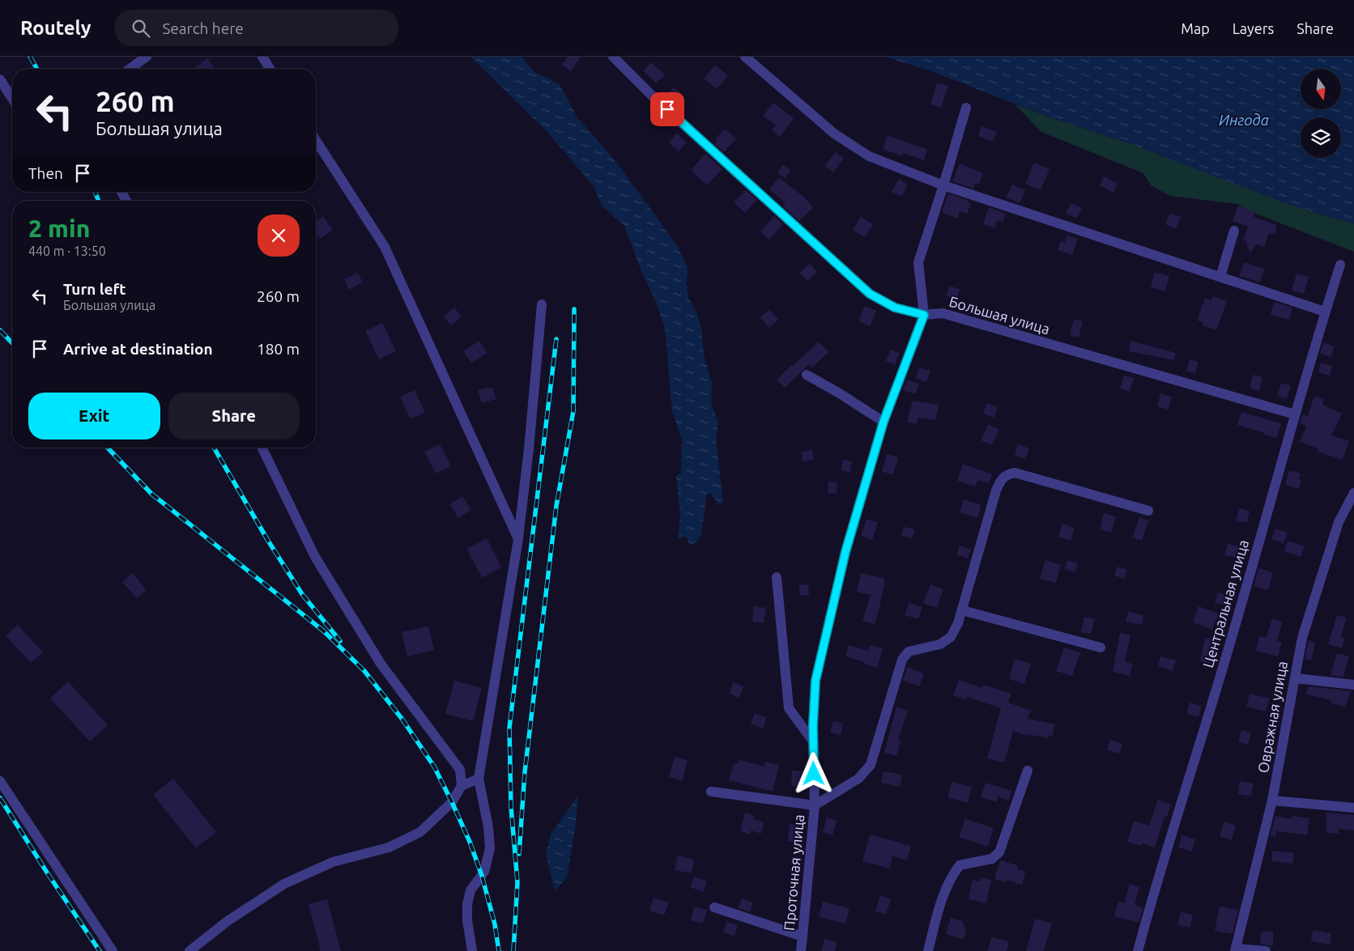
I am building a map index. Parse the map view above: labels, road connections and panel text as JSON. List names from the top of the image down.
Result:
{
  "streets": {
    "street": [
      "Большая улица",
      "Центральная улица",
      "Овражная улица",
      "Проточная улица"
    ]
  },
  "crossings": [
    ["Большая улица", "Центральная улица"],
    ["Большая улица", "Проточная улица"]
  ],
  "water": ["Ингода"],
  "north": "bottom",
  "page": {
    "header": "Routely",
    "search": "Search here",
    "nav": ["Map", "Layers", "Share"],
    "turn": ["260 m", "Большая улица"],
    "then": "Then",
    "heading": ["2 min", "440 m · 13:50"],
    "list": [
      {
        "name": "Turn left",
        "note": "Большая улица",
        "value": "260 m"
      },
      {
        "name": "Arrive at destination",
        "value": "180 m"
      }
    ],
    "buttons": ["Exit", "Share"]
  }
}
